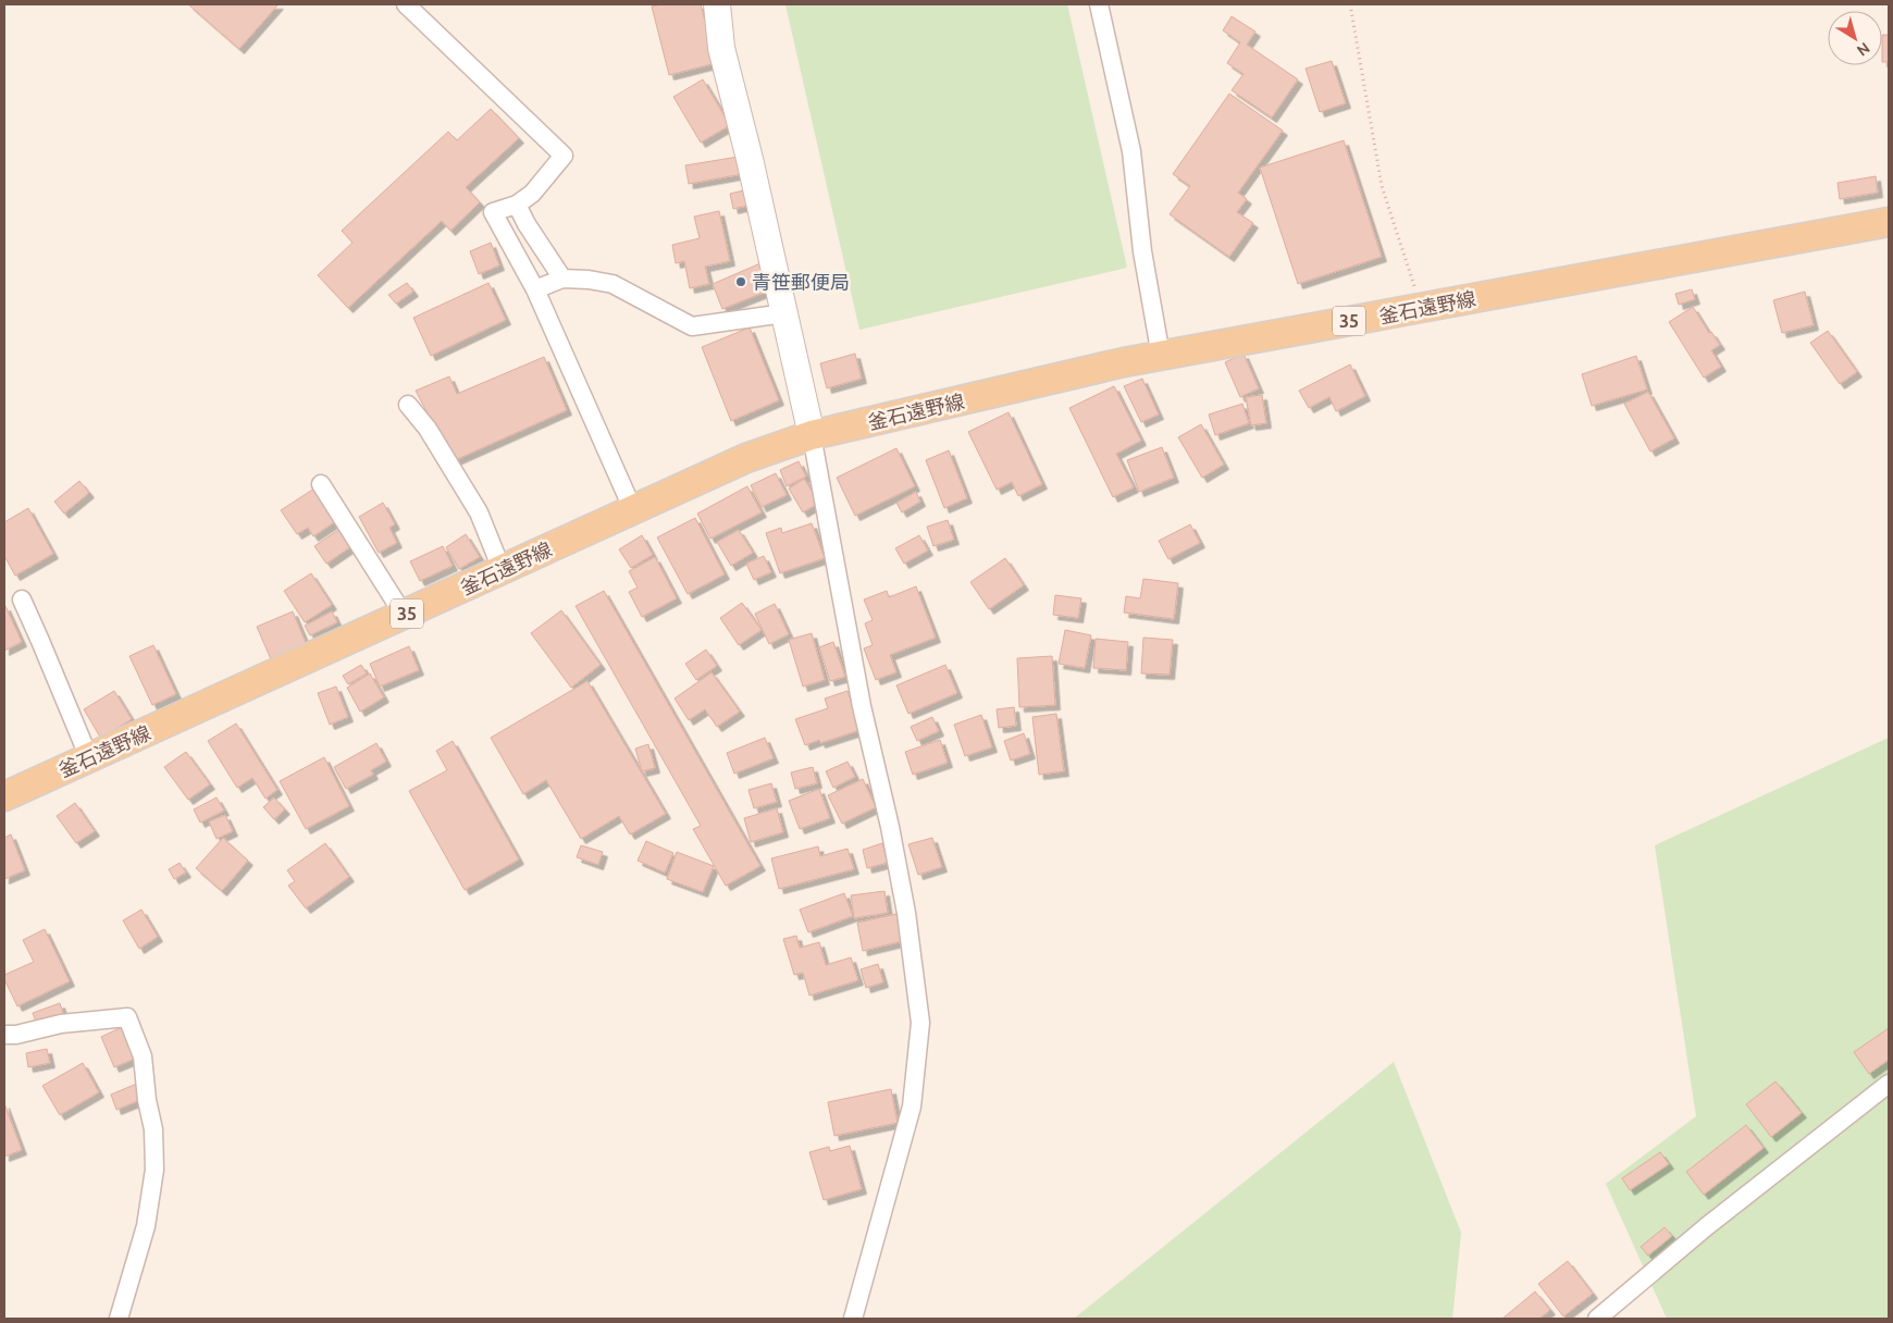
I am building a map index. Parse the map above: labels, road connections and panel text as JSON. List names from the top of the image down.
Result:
{
  "streets": {
    "main road": ["釜石遠野線", "35"]
  },
  "places": ["青笹郵便局"],
  "north": "bottom right"
}
